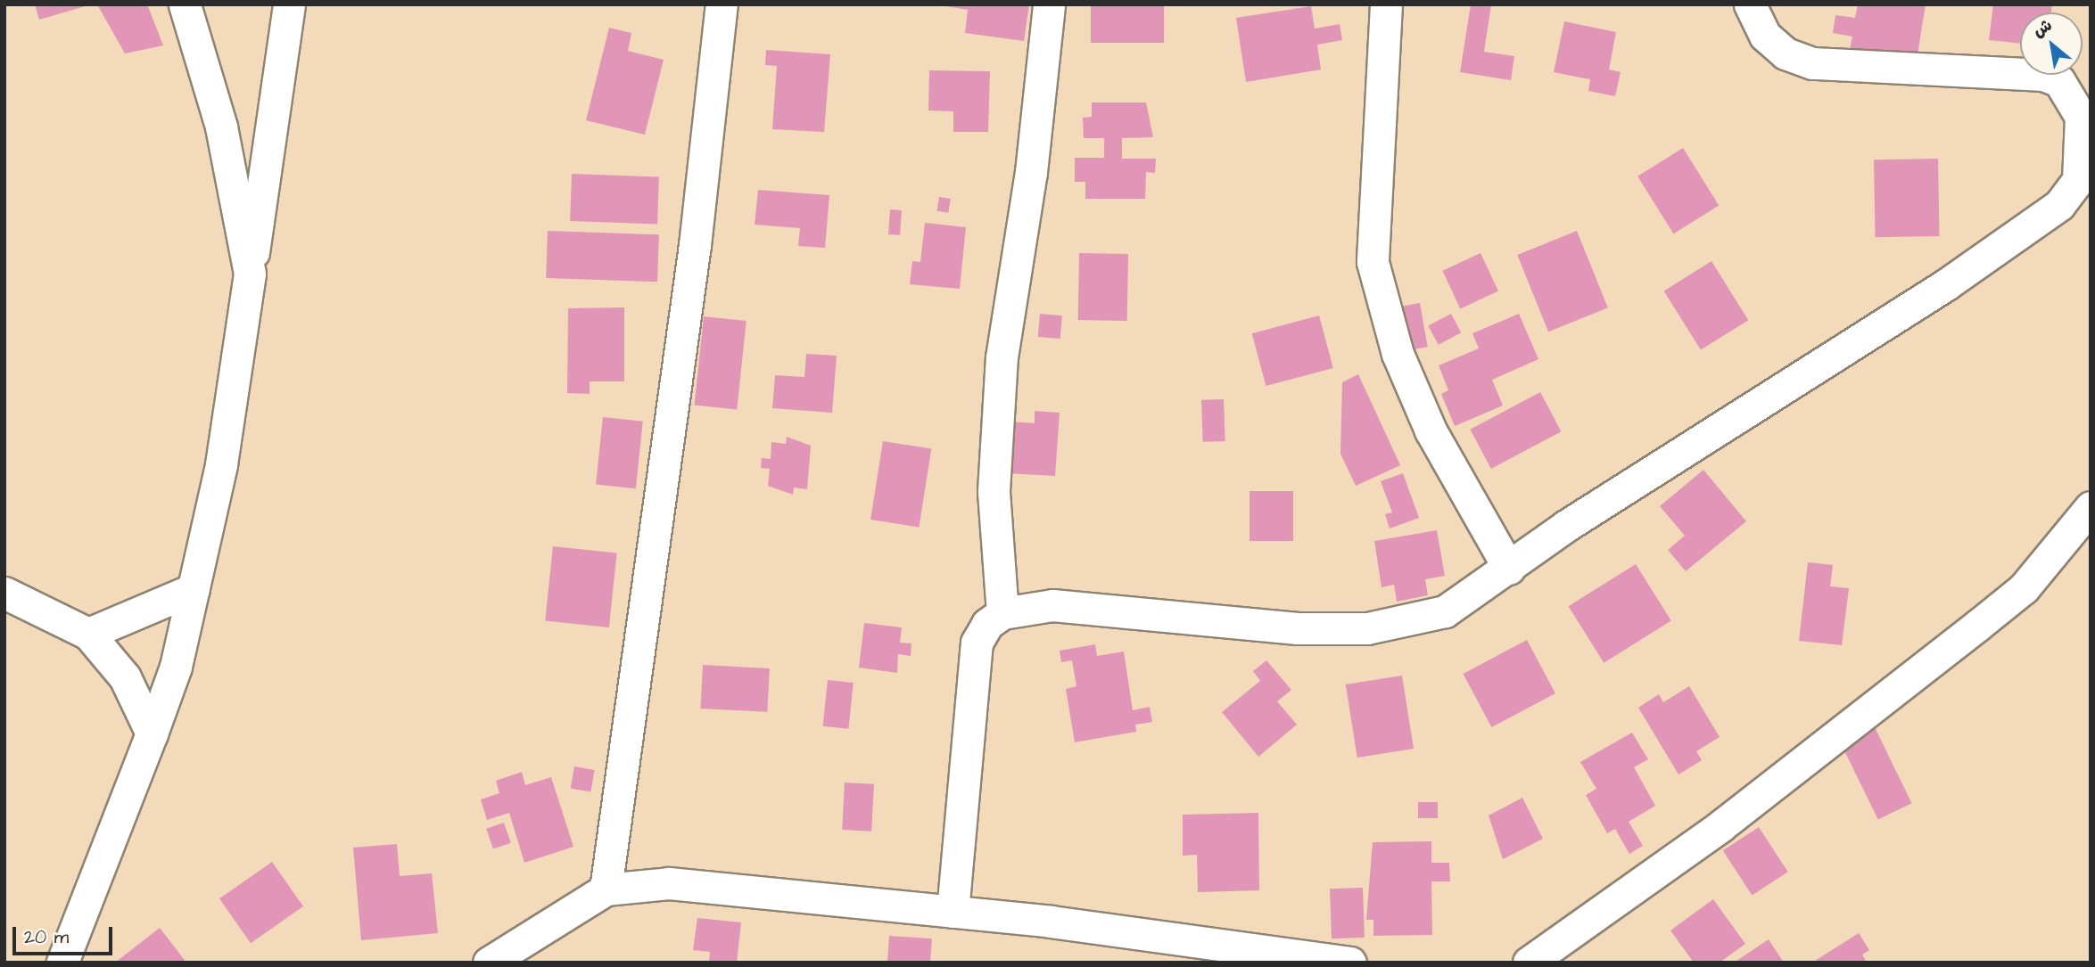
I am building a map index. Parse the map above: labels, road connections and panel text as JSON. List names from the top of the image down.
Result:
{
  "scale_bar": "20 m",
  "north": "top left"
}
